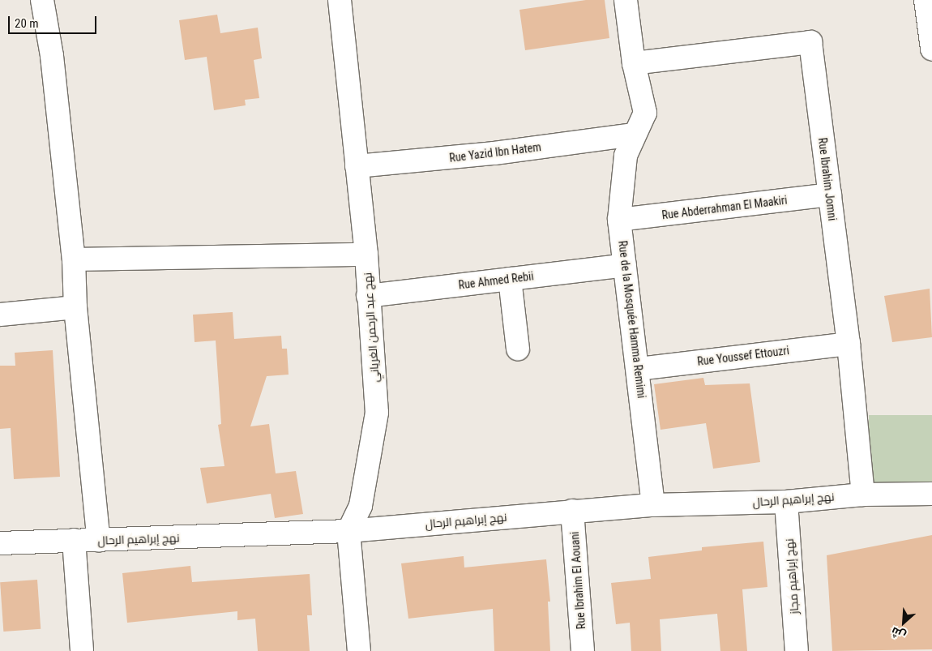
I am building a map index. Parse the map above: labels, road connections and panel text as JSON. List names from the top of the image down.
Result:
{
  "streets": {
    "street": [
      "Rue Yazid Ibn Hatem",
      "Rue Ibrahim Jomni",
      "Rue Abderrahman El Maakiri",
      "Rue Ahmed Rebii",
      "Rue de la Mosquée Hamma Remimi",
      "نهج عبد الرحمن الغرياني",
      "Rue Youssef Ettouzri",
      "نهج إبراهيم الرحال",
      "نهج إبراهيم مجاز",
      "Rue Ibrahim El Aouani"
    ]
  },
  "crossings": [
    ["Rue Yazid Ibn Hatem", "Rue de la Mosquée Hamma Remimi"],
    ["Rue Yazid Ibn Hatem", "نهج عبد الرحمن الغرياني"],
    ["Rue Ibrahim Jomni", "Rue Abderrahman El Maakiri"],
    ["Rue Ibrahim Jomni", "Rue de la Mosquée Hamma Remimi"],
    ["Rue Ibrahim Jomni", "Rue Youssef Ettouzri"],
    ["Rue Ibrahim Jomni", "نهج إبراهيم الرحال"],
    ["Rue Abderrahman El Maakiri", "Rue de la Mosquée Hamma Remimi"],
    ["Rue Ahmed Rebii", "Rue de la Mosquée Hamma Remimi"],
    ["Rue Ahmed Rebii", "نهج عبد الرحمن الغرياني"],
    ["Rue de la Mosquée Hamma Remimi", "Rue Youssef Ettouzri"],
    ["Rue de la Mosquée Hamma Remimi", "نهج إبراهيم الرحال"],
    ["نهج عبد الرحمن الغرياني", "نهج إبراهيم الرحال"],
    ["نهج إبراهيم الرحال", "نهج إبراهيم مجاز"],
    ["نهج إبراهيم الرحال", "Rue Ibrahim El Aouani"]
  ],
  "scale_bar": "20 m",
  "north": "bottom left"
}
